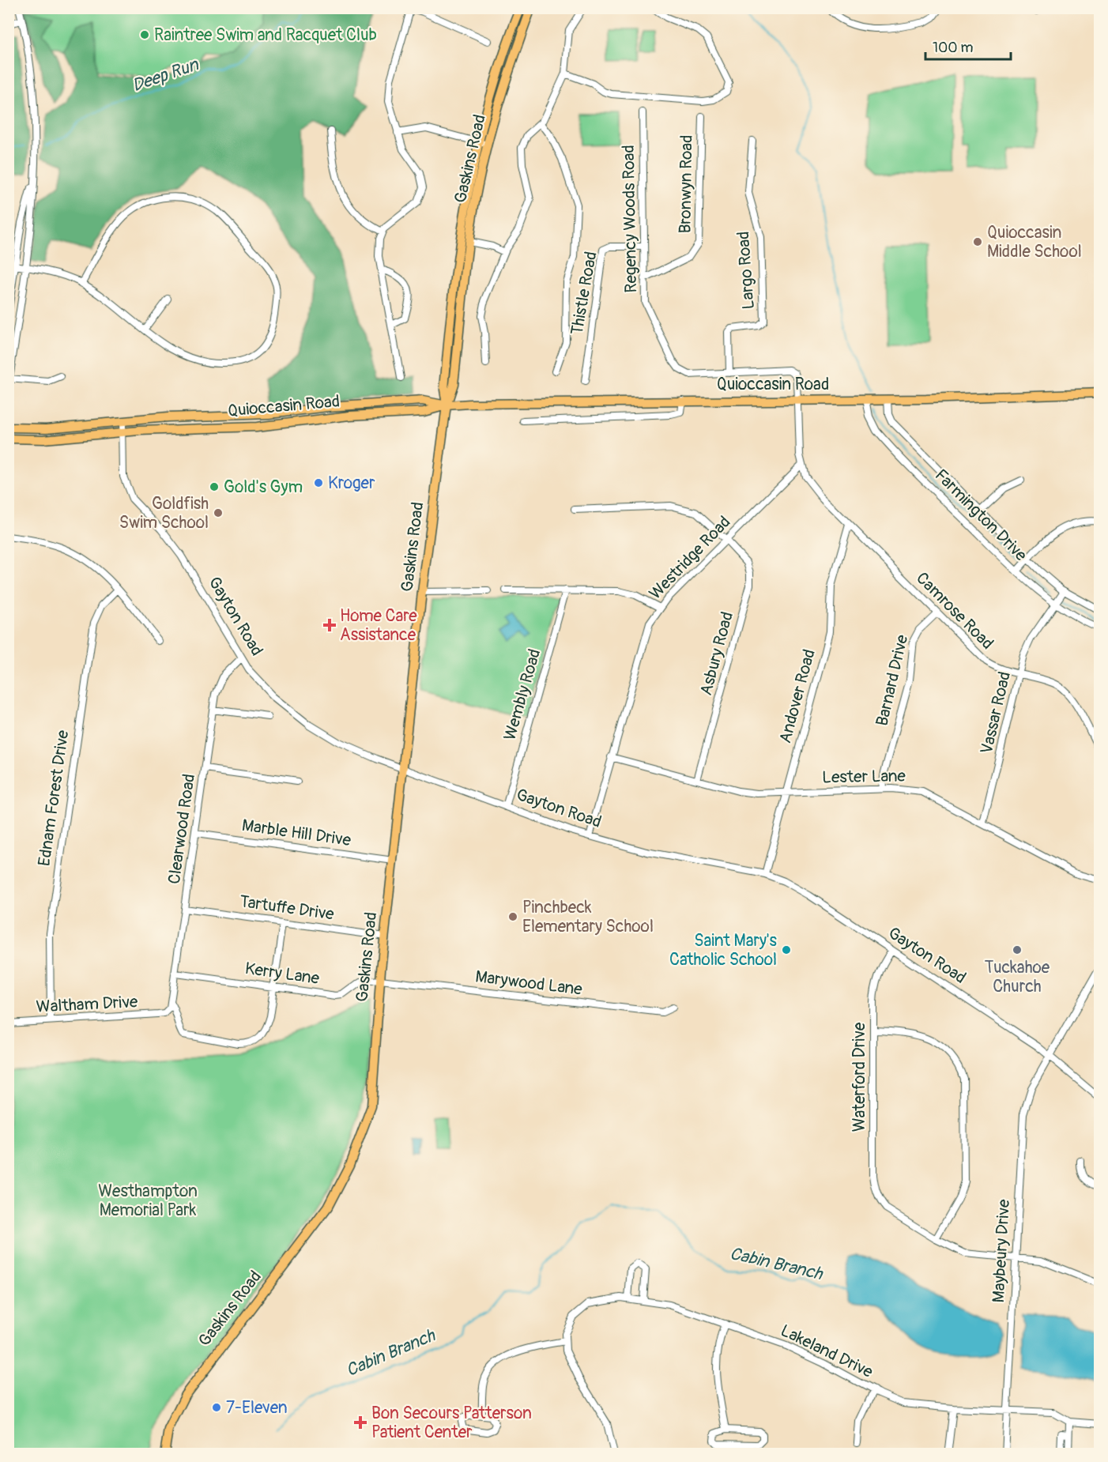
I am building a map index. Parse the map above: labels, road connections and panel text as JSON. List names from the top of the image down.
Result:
{
  "streets": {
    "main road": ["Gaskins Road", "Quioccasin Road"],
    "street": [
      "Bronwyn Road",
      "Regency Woods Road",
      "Largo Road",
      "Thistle Road",
      "Farmington Drive",
      "Westridge Road",
      "Camrose Road",
      "Gayton Road",
      "Asbury Road",
      "Barnard Drive",
      "Wembly Road",
      "Andover Road",
      "Vassar Road",
      "Lester Lane",
      "Ednam Forest Drive",
      "Clearwood Road",
      "Marble Hill Drive",
      "Tartuffe Drive",
      "Kerry Lane",
      "Marywood Lane",
      "Waltham Drive",
      "Waterford Drive",
      "Maybeury Drive",
      "Lakeland Drive"
    ]
  },
  "crossings": [
    ["Gaskins Road", "Quioccasin Road"],
    ["Gaskins Road", "Gayton Road"],
    ["Gaskins Road", "Marble Hill Drive"],
    ["Gaskins Road", "Tartuffe Drive"],
    ["Gaskins Road", "Kerry Lane"],
    ["Gaskins Road", "Marywood Lane"],
    ["Bronwyn Road", "Regency Woods Road"],
    ["Regency Woods Road", "Largo Road"],
    ["Regency Woods Road", "Thistle Road"],
    ["Regency Woods Road", "Quioccasin Road"],
    ["Quioccasin Road", "Farmington Drive"],
    ["Quioccasin Road", "Gayton Road"],
    ["Farmington Drive", "Vassar Road"],
    ["Westridge Road", "Camrose Road"],
    ["Westridge Road", "Gayton Road"],
    ["Westridge Road", "Asbury Road"],
    ["Westridge Road", "Lester Lane"],
    ["Camrose Road", "Barnard Drive"],
    ["Camrose Road", "Andover Road"],
    ["Camrose Road", "Vassar Road"],
    ["Gayton Road", "Wembly Road"],
    ["Gayton Road", "Andover Road"],
    ["Gayton Road", "Clearwood Road"],
    ["Gayton Road", "Waterford Drive"],
    ["Gayton Road", "Maybeury Drive"],
    ["Asbury Road", "Lester Lane"],
    ["Barnard Drive", "Lester Lane"],
    ["Andover Road", "Lester Lane"],
    ["Vassar Road", "Lester Lane"],
    ["Ednam Forest Drive", "Waltham Drive"],
    ["Clearwood Road", "Marble Hill Drive"],
    ["Clearwood Road", "Tartuffe Drive"],
    ["Clearwood Road", "Kerry Lane"],
    ["Clearwood Road", "Waltham Drive"],
    ["Kerry Lane", "Marywood Lane"],
    ["Maybeury Drive", "Lakeland Drive"]
  ],
  "water": ["Deep Run", "Cabin Branch"],
  "parks": ["Westhampton Memorial Park"],
  "places": {
    "other": [
      "Raintree Swim and Racquet Club",
      "Quioccasin Middle School",
      "Kroger",
      "Gold's Gym",
      "Goldfish Swim School",
      "Pinchbeck Elementary School",
      "Saint Mary's Catholic School",
      "Tuckahoe Church",
      "7-Eleven"
    ],
    "health": ["Home Care Assistance", "Bon Secours Patterson Patient Center"]
  },
  "scale_bar": "100 m"
}
